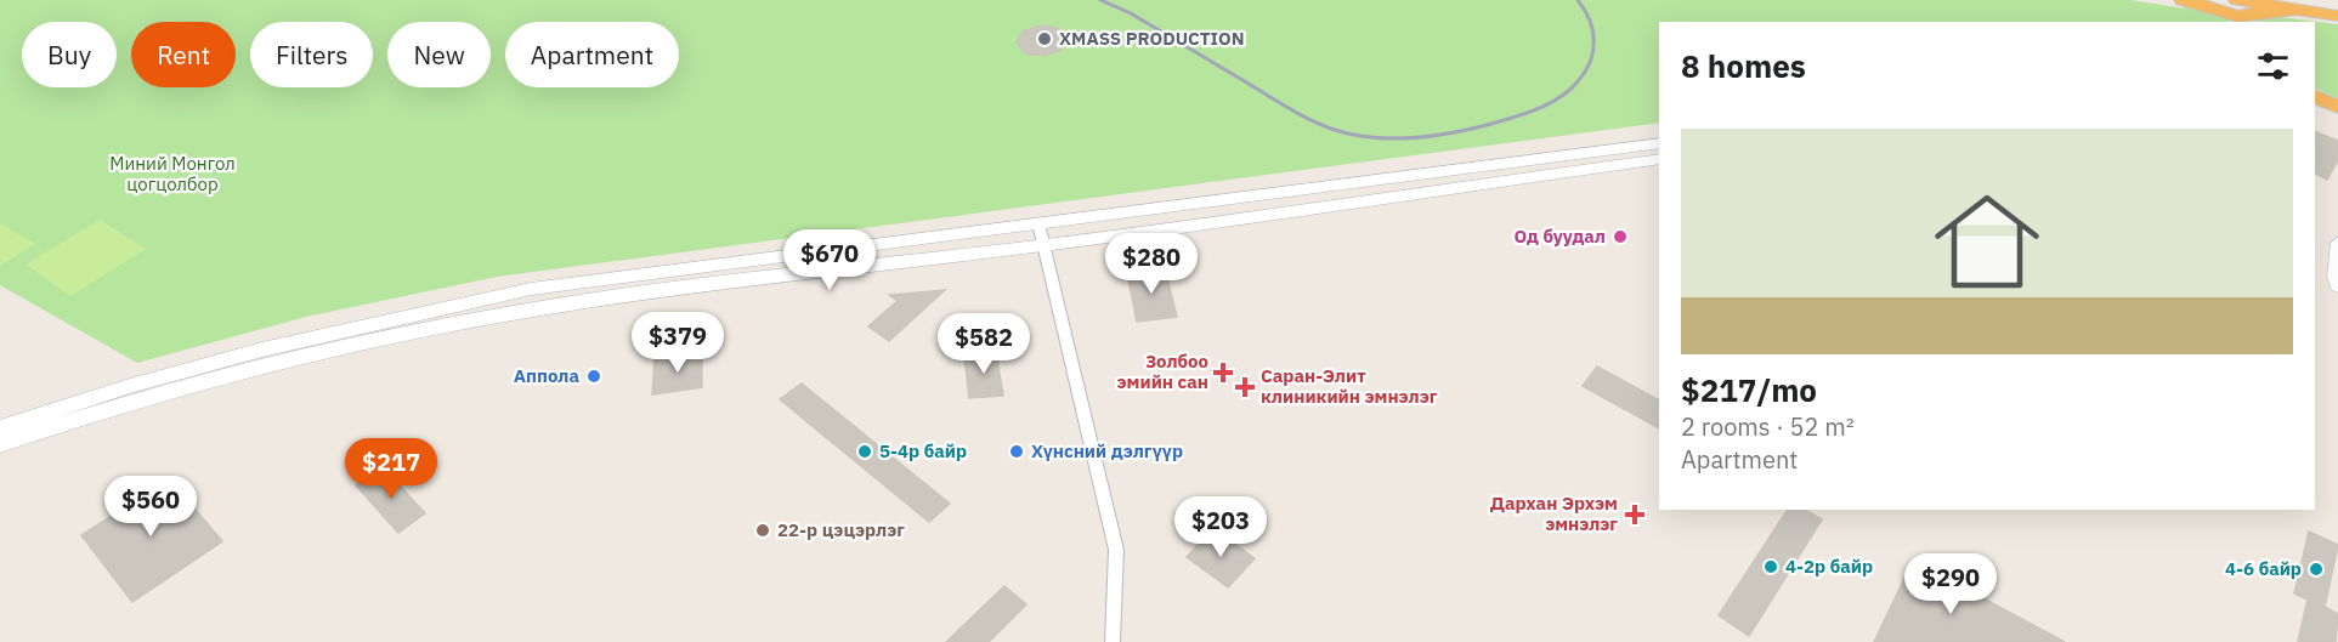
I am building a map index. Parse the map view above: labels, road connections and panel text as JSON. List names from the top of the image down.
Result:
{
  "parks": ["Миний Монгол цогцолбор"],
  "places": {
    "other": [
      "XMASS PRODUCTION",
      "Од буудал",
      "Аппола",
      "5-4р байр",
      "Хүнсний дэлгүүр",
      "22-р цэцэрлэг",
      "4-2р байр",
      "4-6 байр"
    ],
    "health": ["Золбоо эмийн сан", "Саран-Элит клиникийн эмнэлэг", "Дархан Эрхэм эмнэлэг"]
  },
  "page": {
    "chip": [
      "Buy",
      "Rent",
      "Filters",
      "New",
      "Apartment"
    ],
    "heading": "8 homes",
    "list": [
      {
        "name": "$217/mo",
        "note": "2 rooms · 52 m² · Apartment"
      }
    ],
    "price": [
      "$670",
      "$280",
      "$379",
      "$582",
      "$217",
      "$560",
      "$203",
      "$290"
    ]
  }
}
